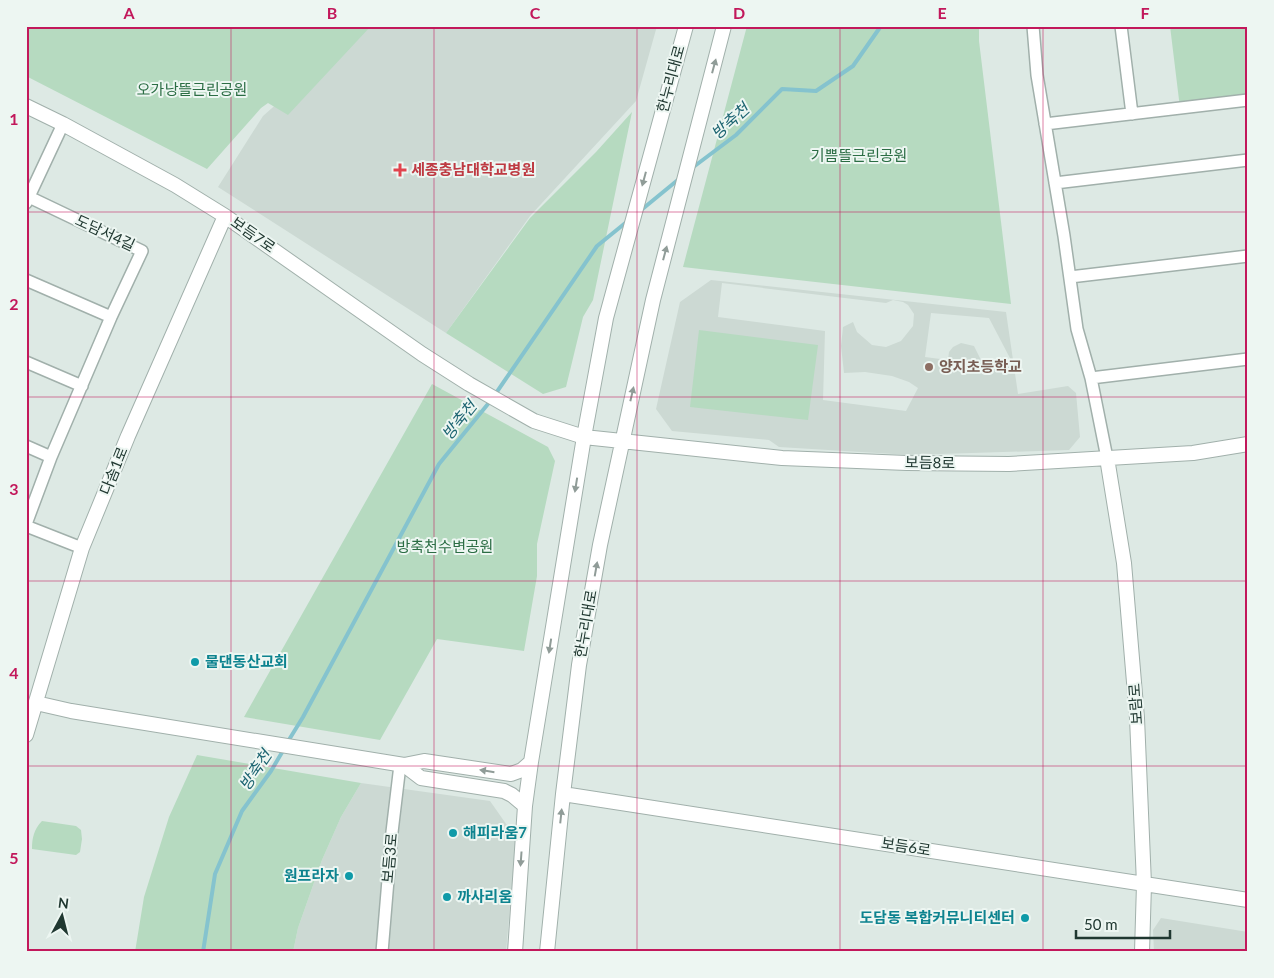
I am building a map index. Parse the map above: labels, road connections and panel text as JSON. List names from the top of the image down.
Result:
{
  "streets": {
    "street": [
      "한누리대로",
      "도담서4길",
      "보듬7로",
      "보듬8로",
      "다솜1로",
      "보람로",
      "보듬6로",
      "보듬3로"
    ]
  },
  "crossings": [
    ["한누리대로", "보듬7로"],
    ["한누리대로", "보듬8로"],
    ["한누리대로", "보듬6로"],
    ["도담서4길", "보듬7로"],
    ["도담서4길", "다솜1로"],
    ["보듬7로", "다솜1로"],
    ["보듬8로", "보람로"],
    ["보람로", "보듬6로"]
  ],
  "water": ["방축천"],
  "parks": ["오가낭뜰근린공원", "기쁨뜰근린공원", "방축천수변공원"],
  "places": {
    "health": ["세종충남대학교병원"],
    "other": [
      "양지초등학교",
      "물댄동산교회",
      "해피라움7",
      "원프라자",
      "까사리움",
      "도담동 복합커뮤니티센터"
    ]
  },
  "scale_bar": "50 m",
  "north": "top",
  "grid": {
    "columns": [
      "A",
      "B",
      "C",
      "D",
      "E",
      "F"
    ],
    "rows": [
      "1",
      "2",
      "3",
      "4",
      "5"
    ]
  }
}
